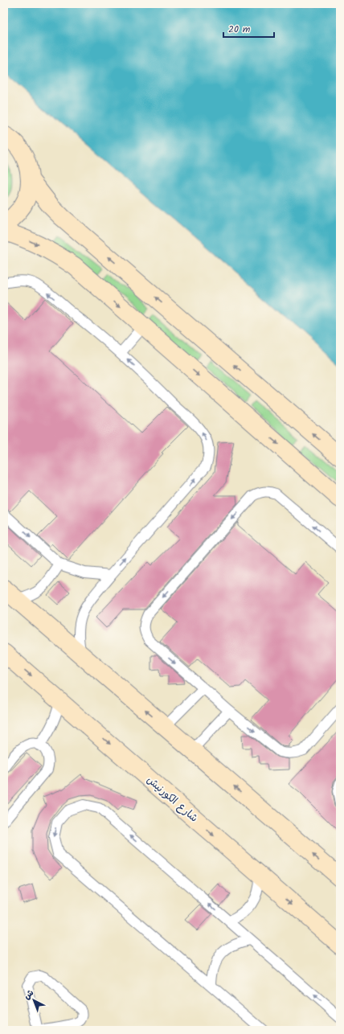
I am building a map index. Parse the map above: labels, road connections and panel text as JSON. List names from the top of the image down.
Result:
{
  "streets": {
    "main road": ["شارع الكورنيش"]
  },
  "scale_bar": "20 m",
  "north": "top left"
}
